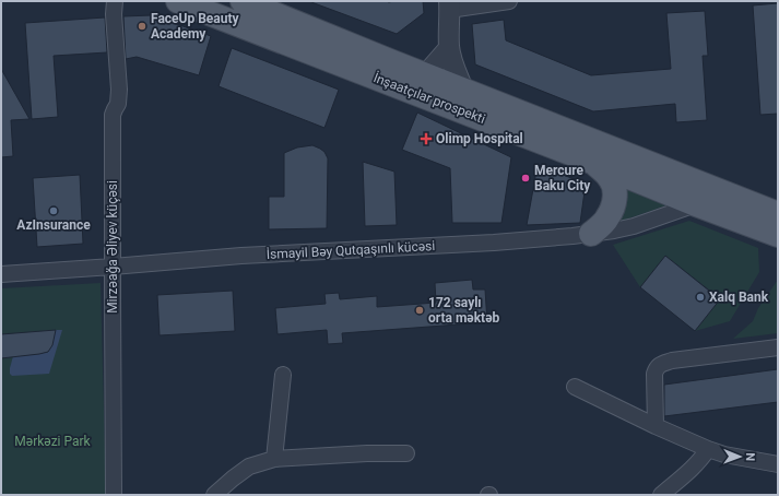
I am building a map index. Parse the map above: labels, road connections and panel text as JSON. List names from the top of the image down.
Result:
{
  "streets": {
    "main road": ["İnşaatçılar prospekti"],
    "street": ["Mirzəağa Əliyev küçəsi", "İsmayil Bəy Qutqaşınlı kücəsi"]
  },
  "crossings": [
    ["İnşaatçılar prospekti", "İsmayil Bəy Qutqaşınlı kücəsi"],
    ["Mirzəağa Əliyev küçəsi", "İsmayil Bəy Qutqaşınlı kücəsi"]
  ],
  "parks": ["Mərkəzi Park"],
  "places": {
    "other": [
      "FaceUp Beauty Academy",
      "Mercure Baku City",
      "AzInsurance",
      "Xalq Bank",
      "172 saylı orta məktəb"
    ],
    "health": ["Olimp Hospital"]
  },
  "north": "right"
}
